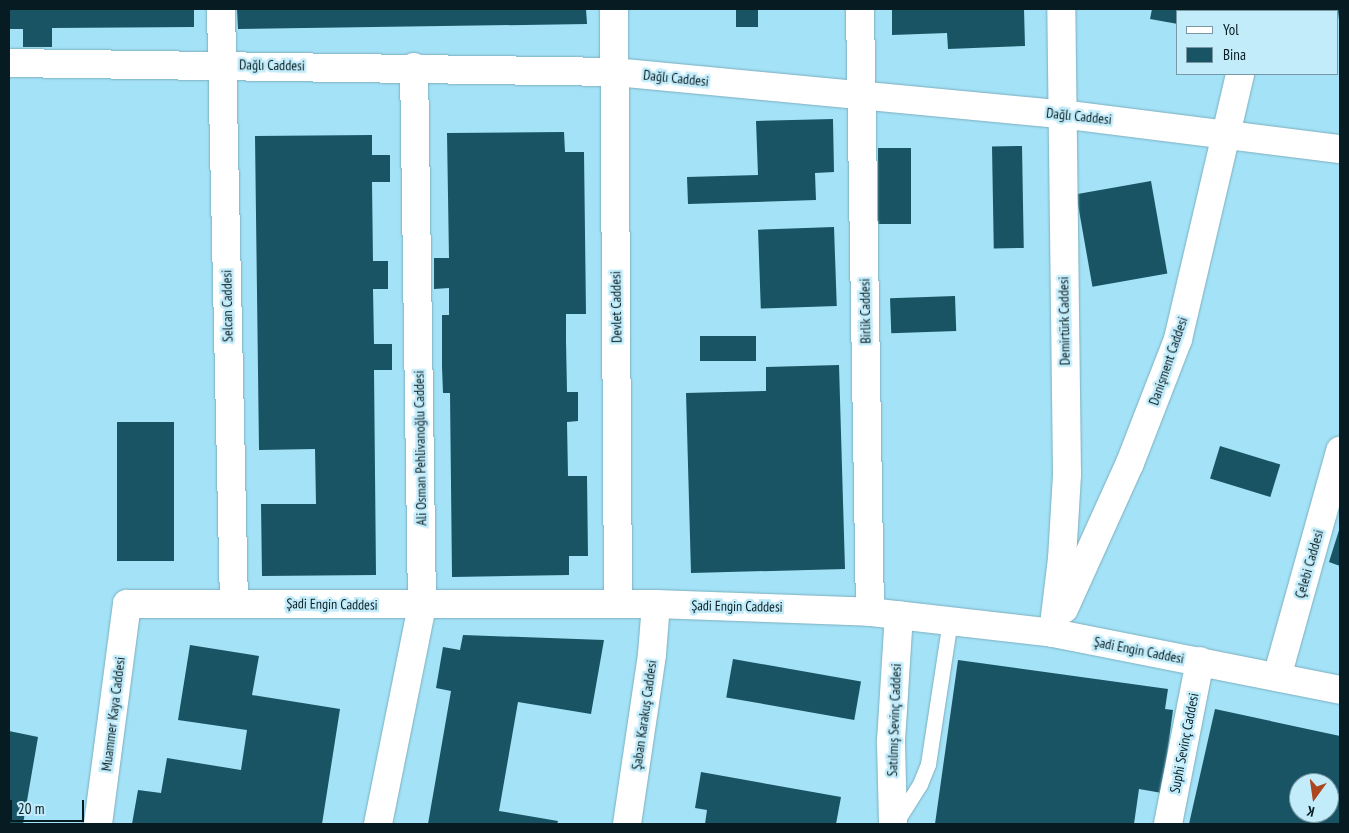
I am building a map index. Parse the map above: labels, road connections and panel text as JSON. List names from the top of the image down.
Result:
{
  "streets": {
    "street": [
      "Dağlı Caddesi",
      "Selcan Caddesi",
      "Devlet Caddesi",
      "Birlik Caddesi",
      "Demirtürk Caddesi",
      "Danişment Caddesi",
      "Ali Osman Pehlivanoğlu Caddesi",
      "Çelebi Caddesi",
      "Şadi Engin Caddesi",
      "Muammer Kaya Caddesi",
      "Şaban Karakuş Caddesi",
      "Satılmış Sevinç Caddesi",
      "Suphi Sevinç Caddesi"
    ]
  },
  "crossings": [
    ["Dağlı Caddesi", "Selcan Caddesi"],
    ["Dağlı Caddesi", "Devlet Caddesi"],
    ["Dağlı Caddesi", "Birlik Caddesi"],
    ["Dağlı Caddesi", "Demirtürk Caddesi"],
    ["Dağlı Caddesi", "Danişment Caddesi"],
    ["Dağlı Caddesi", "Ali Osman Pehlivanoğlu Caddesi"],
    ["Selcan Caddesi", "Şadi Engin Caddesi"],
    ["Devlet Caddesi", "Şadi Engin Caddesi"],
    ["Birlik Caddesi", "Şadi Engin Caddesi"],
    ["Demirtürk Caddesi", "Danişment Caddesi"],
    ["Demirtürk Caddesi", "Şadi Engin Caddesi"],
    ["Danişment Caddesi", "Şadi Engin Caddesi"],
    ["Ali Osman Pehlivanoğlu Caddesi", "Şadi Engin Caddesi"],
    ["Çelebi Caddesi", "Şadi Engin Caddesi"],
    ["Şadi Engin Caddesi", "Muammer Kaya Caddesi"],
    ["Şadi Engin Caddesi", "Şaban Karakuş Caddesi"],
    ["Şadi Engin Caddesi", "Satılmış Sevinç Caddesi"],
    ["Şadi Engin Caddesi", "Suphi Sevinç Caddesi"]
  ],
  "legend": ["Yol", "Bina"],
  "scale_bar": "20 m",
  "north": "bottom"
}
